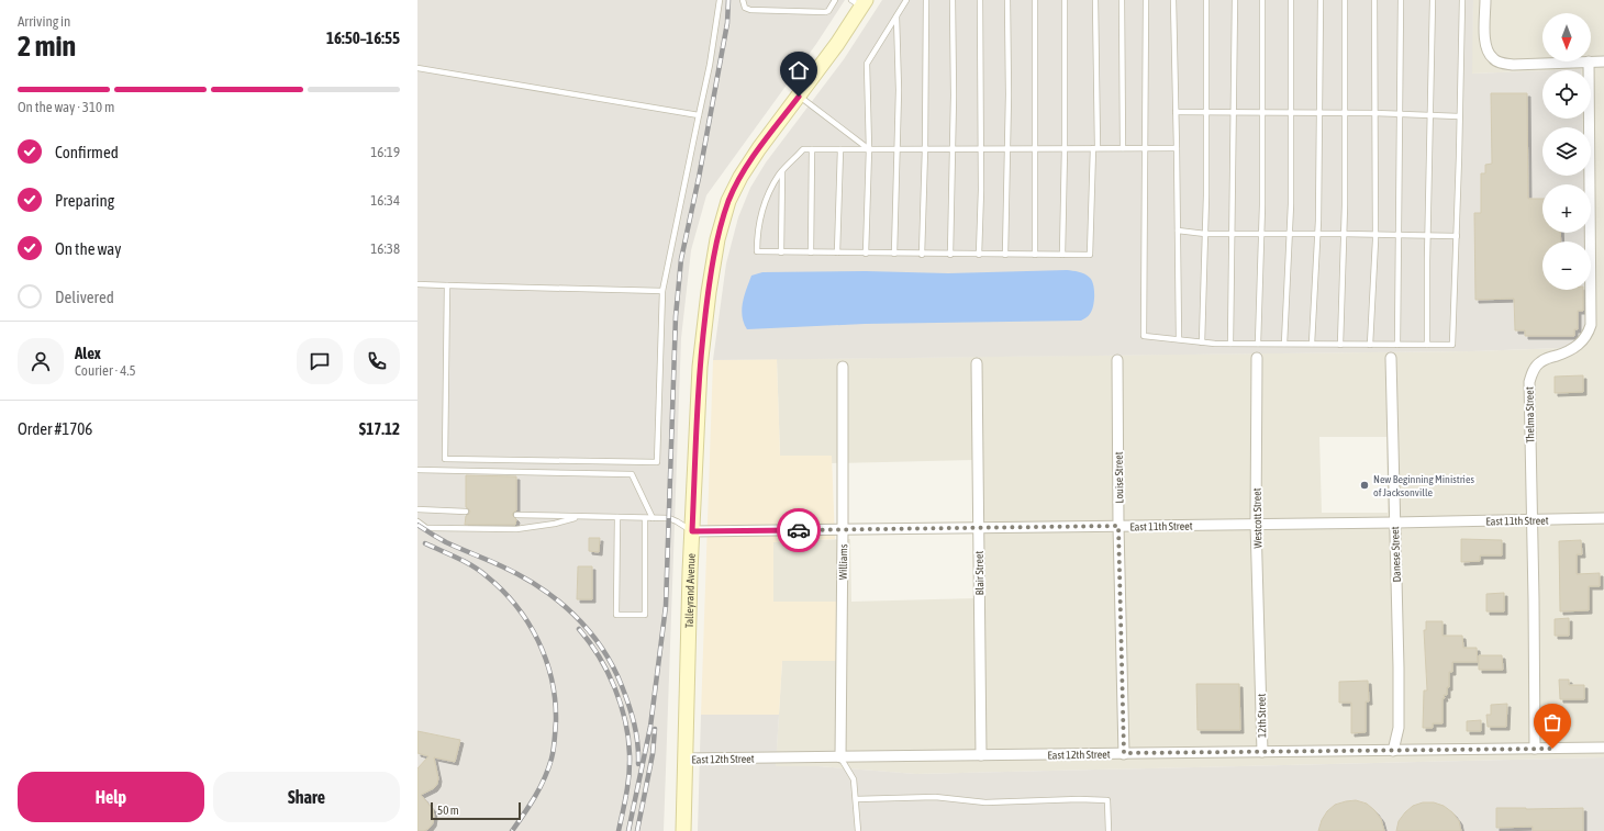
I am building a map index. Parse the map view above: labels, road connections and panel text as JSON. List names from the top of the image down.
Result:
{
  "streets": {
    "street": [
      "Thelma Street",
      "Louise Street",
      "Westcott Street",
      "East 11th Street",
      "Danese Street",
      "Williams",
      "Blair Street",
      "Talleyrand Avenue",
      "12th Street",
      "East 12th Street"
    ]
  },
  "crossings": [
    ["Thelma Street", "East 11th Street"],
    ["Thelma Street", "East 12th Street"],
    ["Louise Street", "East 11th Street"],
    ["Louise Street", "East 12th Street"],
    ["Westcott Street", "East 11th Street"],
    ["Westcott Street", "12th Street"],
    ["East 11th Street", "Danese Street"],
    ["East 11th Street", "Williams"],
    ["East 11th Street", "Blair Street"],
    ["East 11th Street", "Talleyrand Avenue"],
    ["Danese Street", "East 12th Street"],
    ["Williams", "East 12th Street"],
    ["Blair Street", "East 12th Street"],
    ["Talleyrand Avenue", "East 12th Street"],
    ["12th Street", "East 12th Street"]
  ],
  "places": ["New Beginning Ministries of Jacksonville"],
  "scale_bar": "50 m",
  "north": "bottom",
  "page": {
    "heading": ["2 min", "Arriving in", "16:50–16:55"],
    "panel": [
      "Alex",
      "Courier · 4.5",
      "Order #1706",
      "$17.12"
    ],
    "map_buttons": ["+", "−"],
    "bar": "On the way · 310 m",
    "list": [
      ["Confirmed", "16:19"],
      ["Preparing", "16:34"],
      ["On the way", "16:38"],
      "Delivered"
    ],
    "buttons": ["Help", "Share"],
    "scale": "50 m"
  }
}
